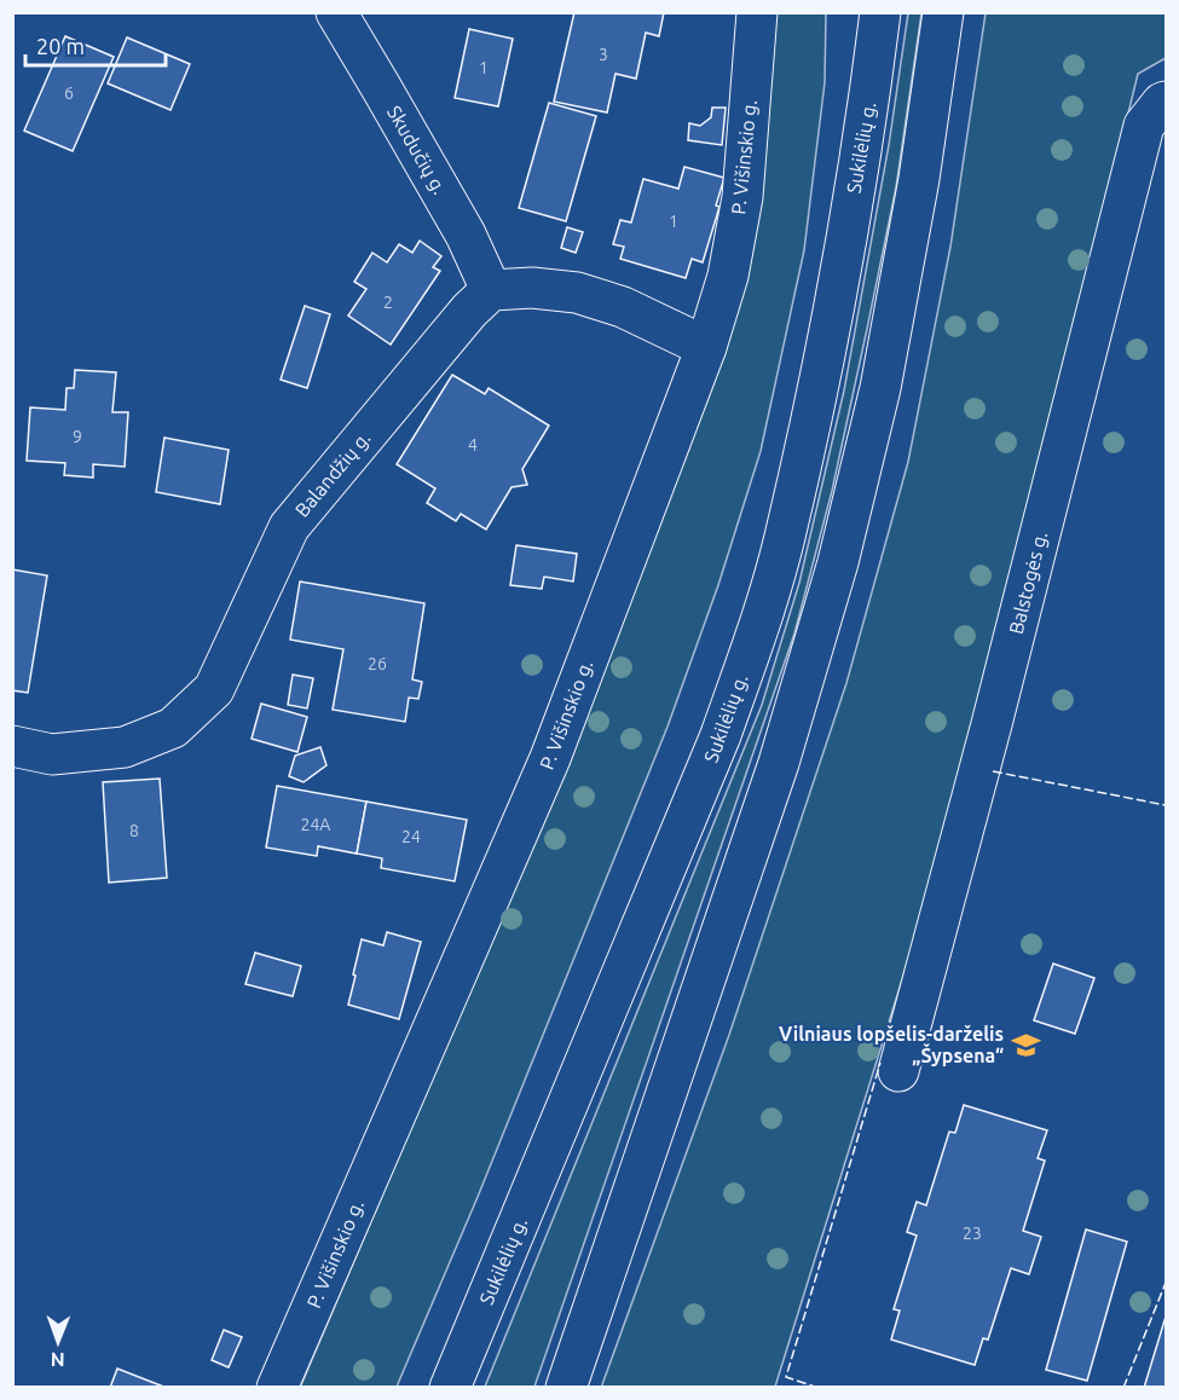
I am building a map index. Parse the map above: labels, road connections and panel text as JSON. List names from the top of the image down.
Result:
{
  "streets": {
    "street": [
      "Sukilėlių g.",
      "Skudučių g.",
      "P. Višinskio g.",
      "Balandžių g.",
      "Balstogės g."
    ]
  },
  "crossings": [
    ["Skudučių g.", "Balandžių g."]
  ],
  "places": {
    "school or university": ["Vilniaus lopšelis-darželis „Šypsena“"]
  },
  "house_numbers": [
    "3",
    "1",
    "6",
    "1",
    "2",
    "9",
    "4",
    "26",
    "24A",
    "8",
    "24",
    "23"
  ],
  "scale_bar": "20 m",
  "north": "bottom"
}
